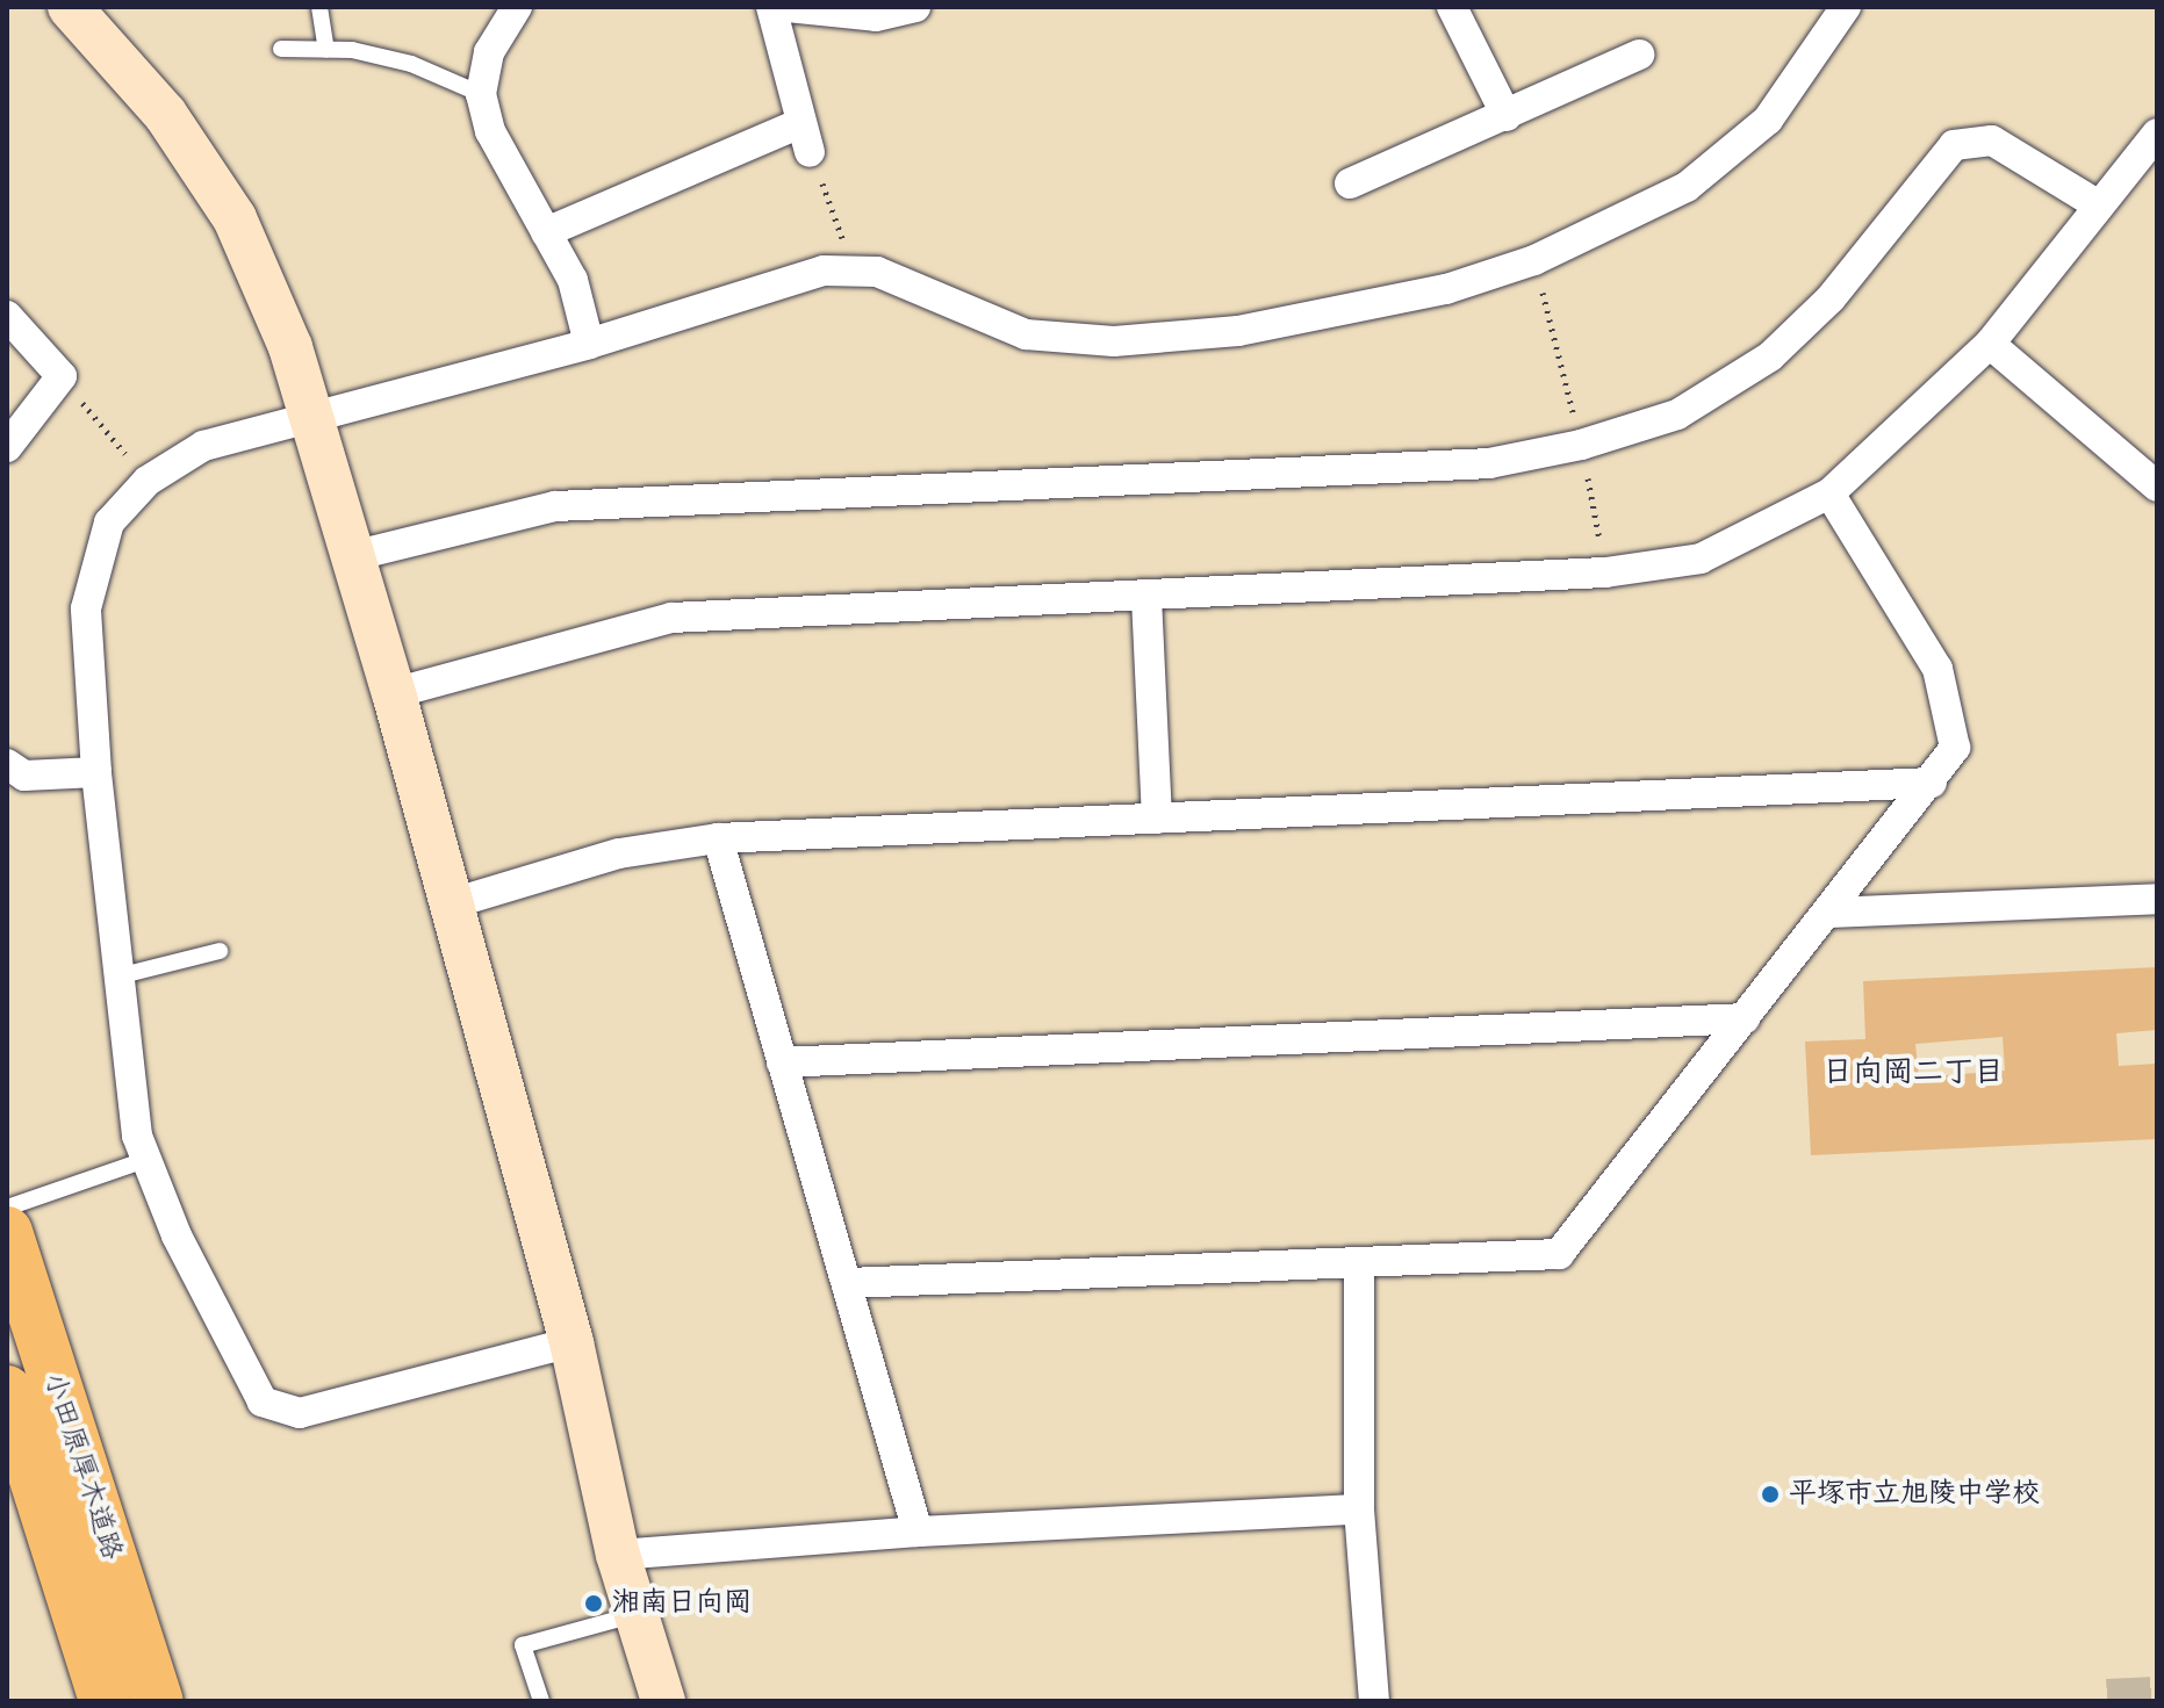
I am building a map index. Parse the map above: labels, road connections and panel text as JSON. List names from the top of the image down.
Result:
{
  "streets": {
    "highway": ["小田原厚木道路"]
  },
  "districts": ["日向岡二丁目"],
  "places": ["平塚市立旭陵中学校", "湘南日向岡"]
}
